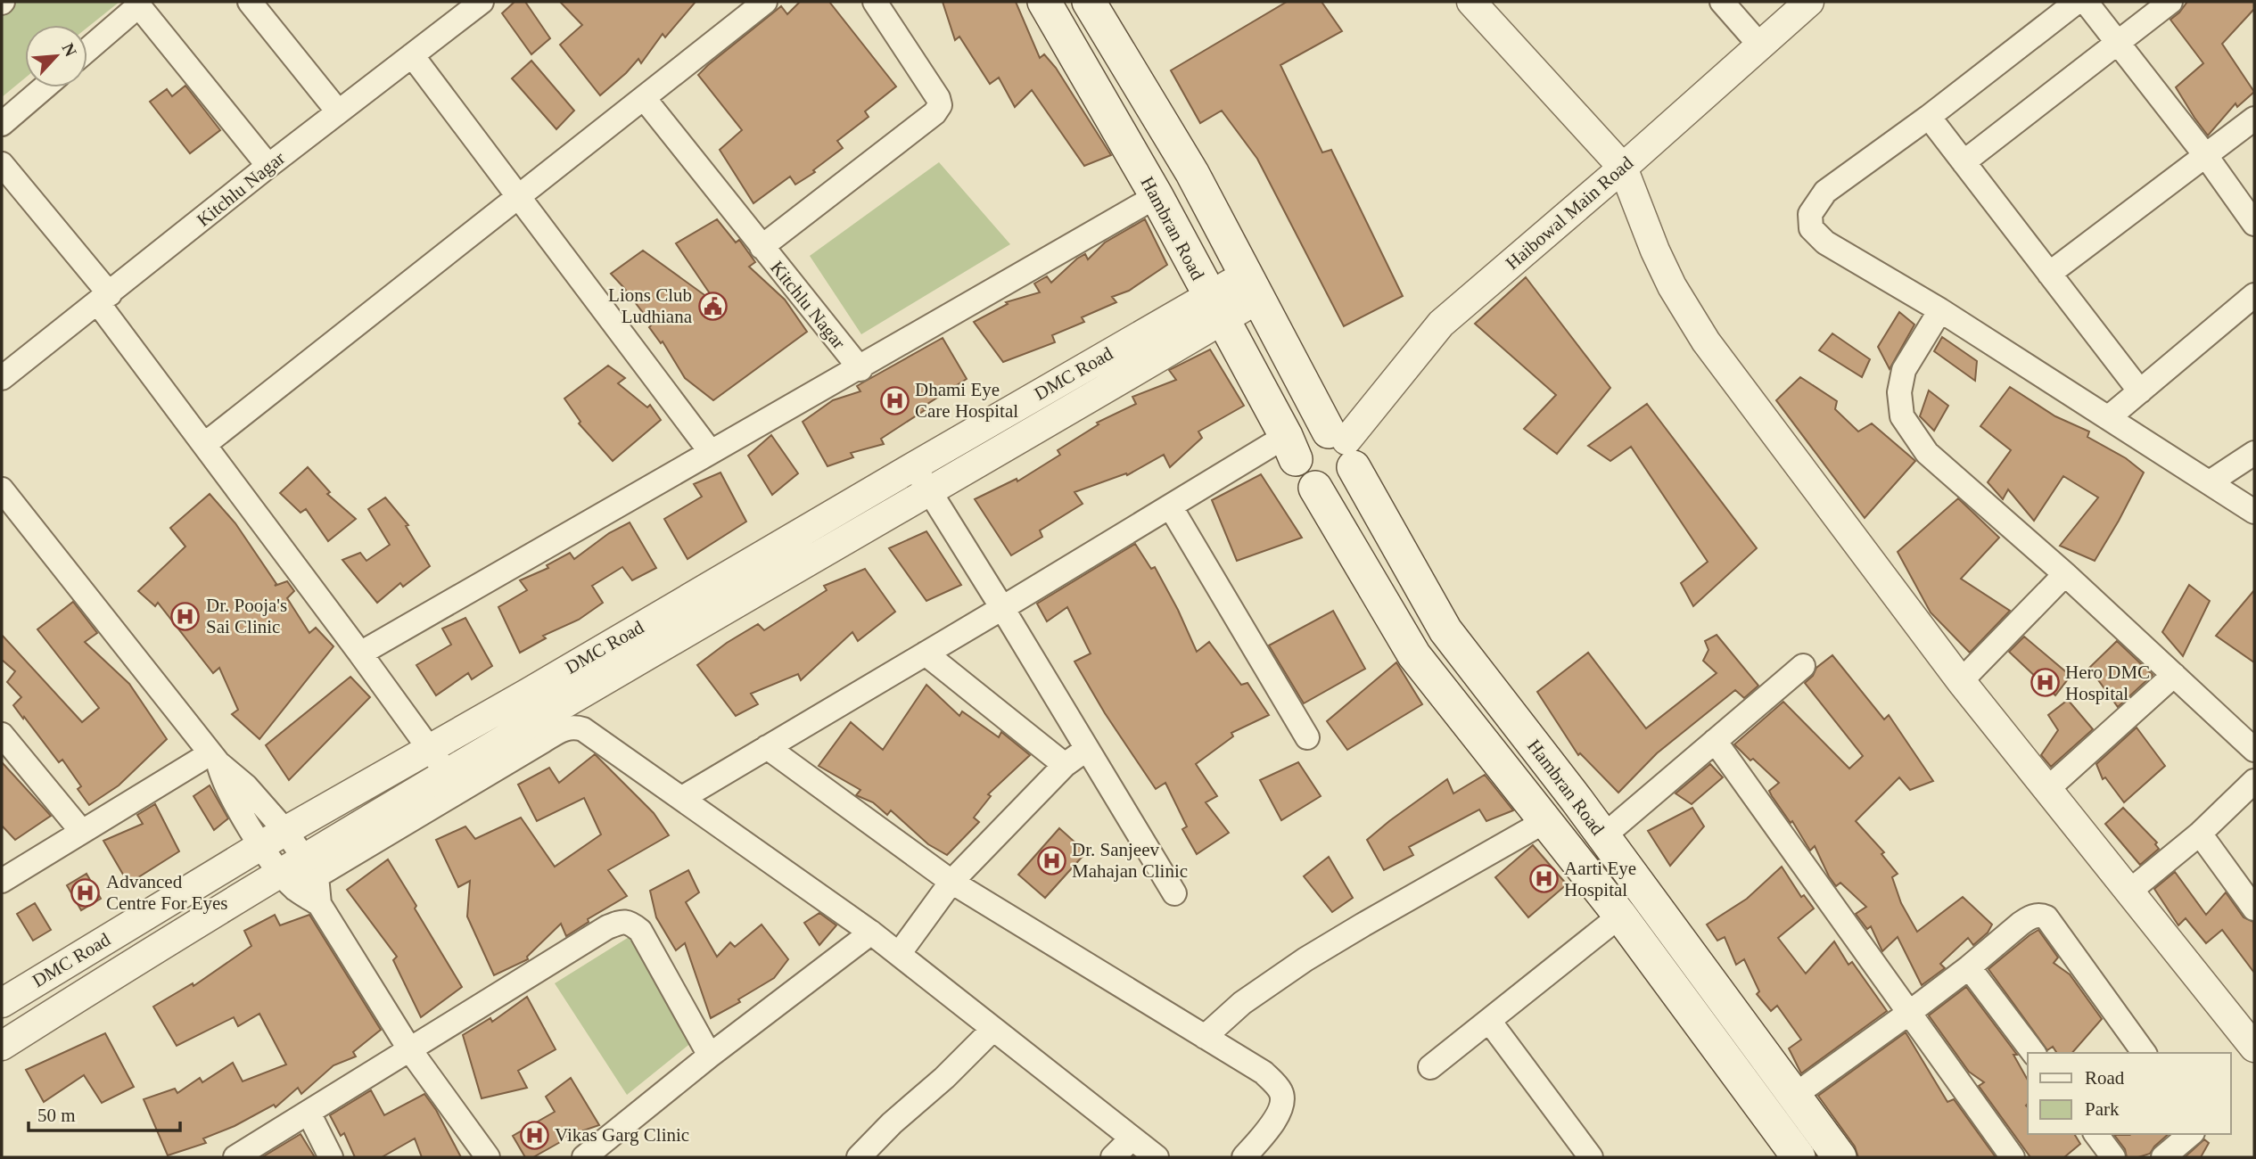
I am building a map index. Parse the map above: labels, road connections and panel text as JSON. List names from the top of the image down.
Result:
{
  "streets": {
    "main road": ["Hambran Road"],
    "street": ["Kitchlu Nagar", "Haibowal Main Road", "DMC Road"]
  },
  "crossings": [
    ["Haibowal Main Road", "Hambran Road"],
    ["Hambran Road", "DMC Road"]
  ],
  "places": {
    "public building": ["Lions Club Ludhiana"],
    "hospital": [
      "Dhami Eye Care Hospital",
      "Dr. Pooja's Sai Clinic",
      "Hero DMC Hospital",
      "Dr. Sanjeev Mahajan Clinic",
      "Aarti Eye Hospital",
      "Advanced Centre For Eyes",
      "Vikas Garg Clinic"
    ]
  },
  "legend": ["Road", "Park"],
  "scale_bar": "50 m",
  "north": "top right"
}
